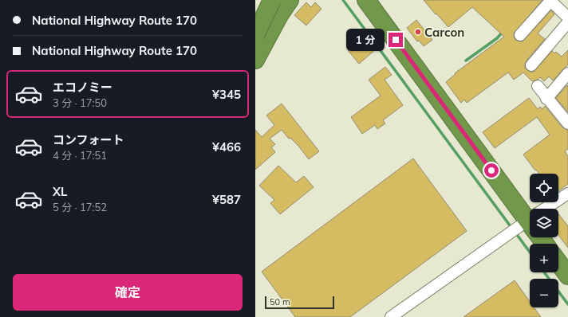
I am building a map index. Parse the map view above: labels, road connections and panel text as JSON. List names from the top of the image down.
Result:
{
  "places": ["Carcon"],
  "scale_bar": "50 m",
  "page": {
    "banner": ["National Highway Route 170", "National Highway Route 170"],
    "bubble": "1 分",
    "list": [
      {
        "name": "エコノミー",
        "note": "3 分 · 17:50",
        "value": "¥345"
      },
      {
        "name": "コンフォート",
        "note": "4 分 · 17:51",
        "value": "¥466"
      },
      {
        "name": "XL",
        "note": "5 分 · 17:52",
        "value": "¥587"
      }
    ],
    "map_buttons": ["+", "−"],
    "buttons": "確定",
    "scale": "50 m"
  }
}
